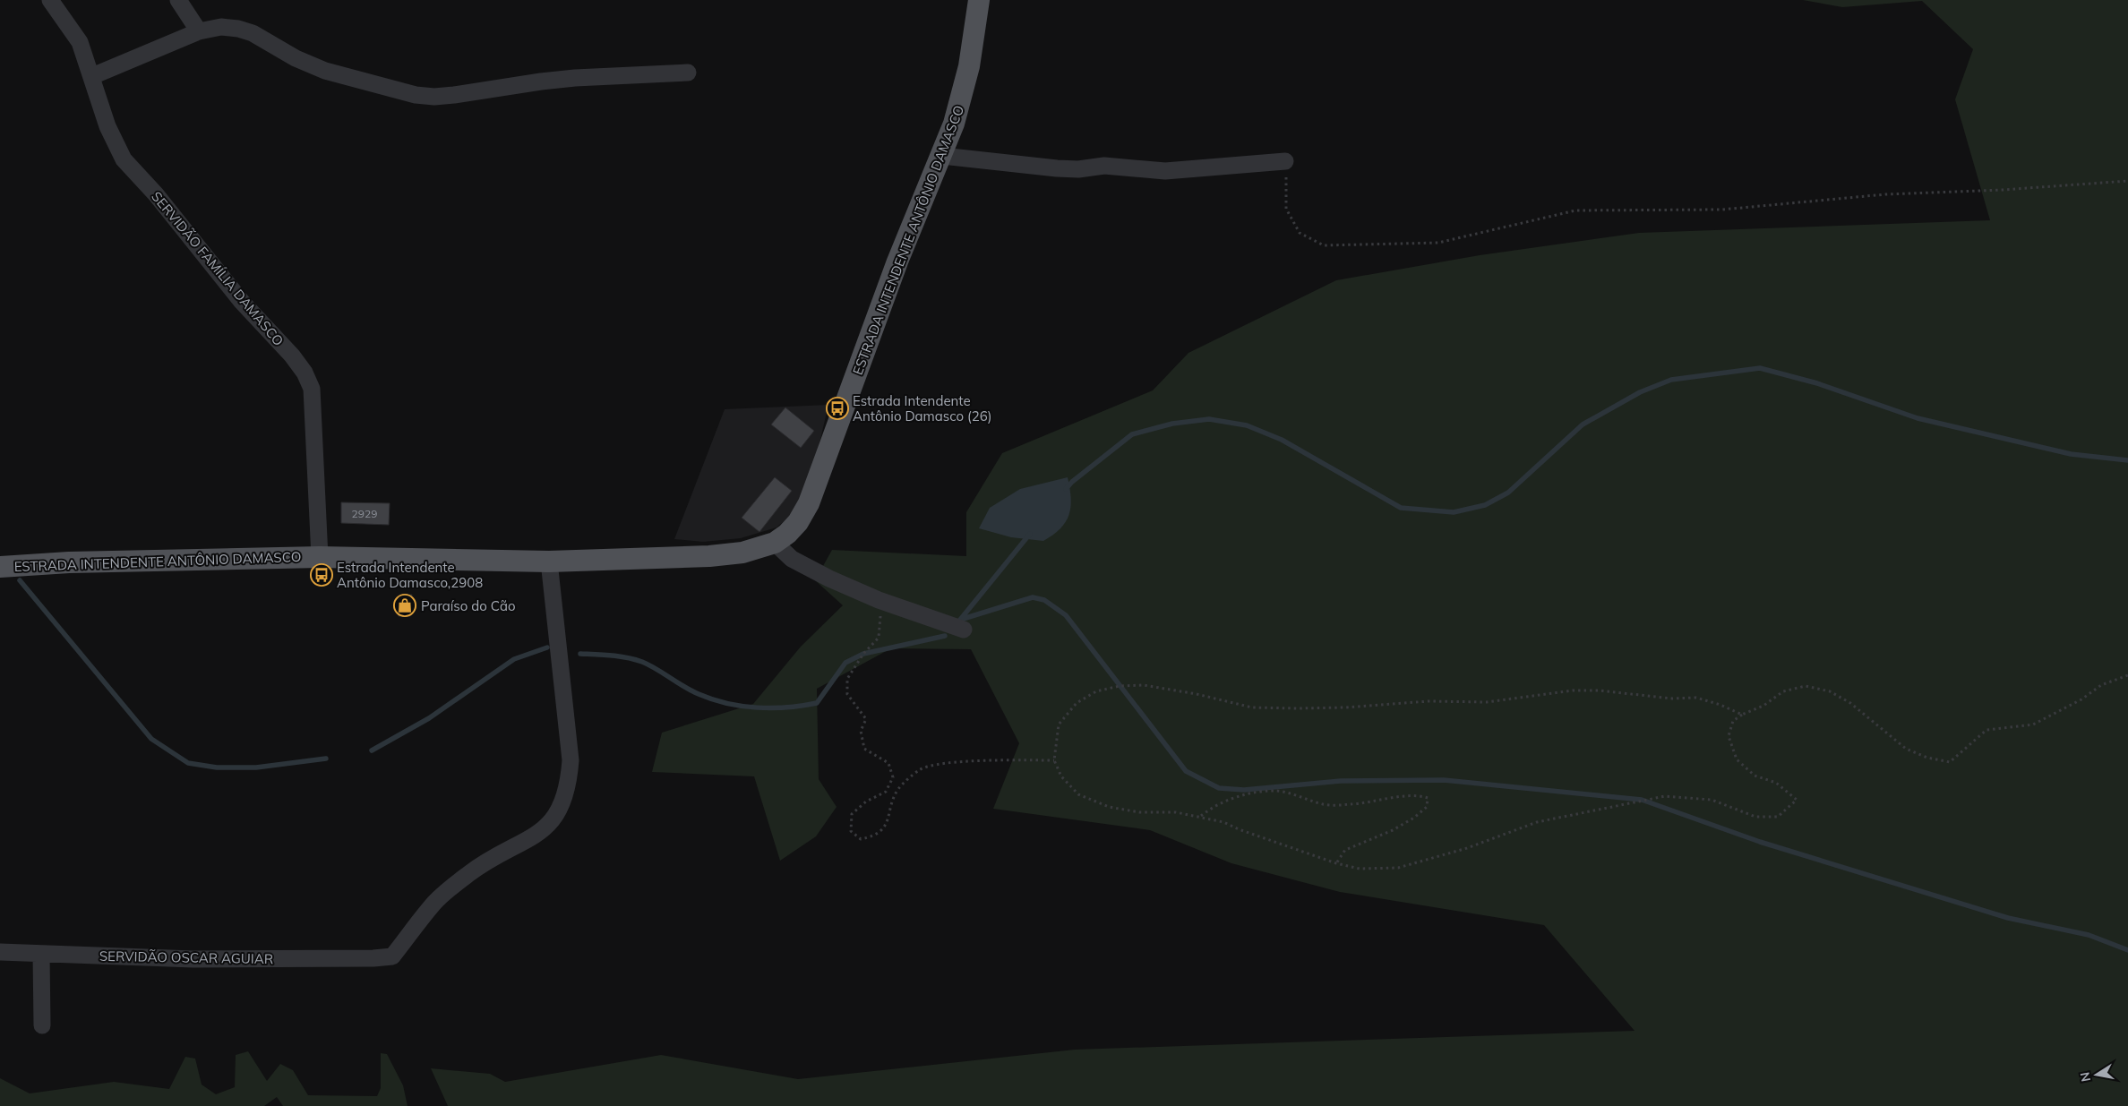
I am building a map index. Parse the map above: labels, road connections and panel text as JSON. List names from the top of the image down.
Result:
{
  "streets": {
    "main road": ["ESTRADA INTENDENTE ANTÔNIO DAMASCO"],
    "street": ["SERVIDÃO FAMÍLIA DAMASCO", "SERVIDÃO OSCAR AGUIAR"]
  },
  "crossings": [
    ["ESTRADA INTENDENTE ANTÔNIO DAMASCO", "SERVIDÃO FAMÍLIA DAMASCO"],
    ["ESTRADA INTENDENTE ANTÔNIO DAMASCO", "SERVIDÃO OSCAR AGUIAR"]
  ],
  "places": {
    "bus stop": ["Estrada Intendente Antônio Damasco (26)", "Estrada Intendente Antônio Damasco,2908"],
    "shop": ["Paraíso do Cão"]
  },
  "house_numbers": ["2929"],
  "north": "left"
}
